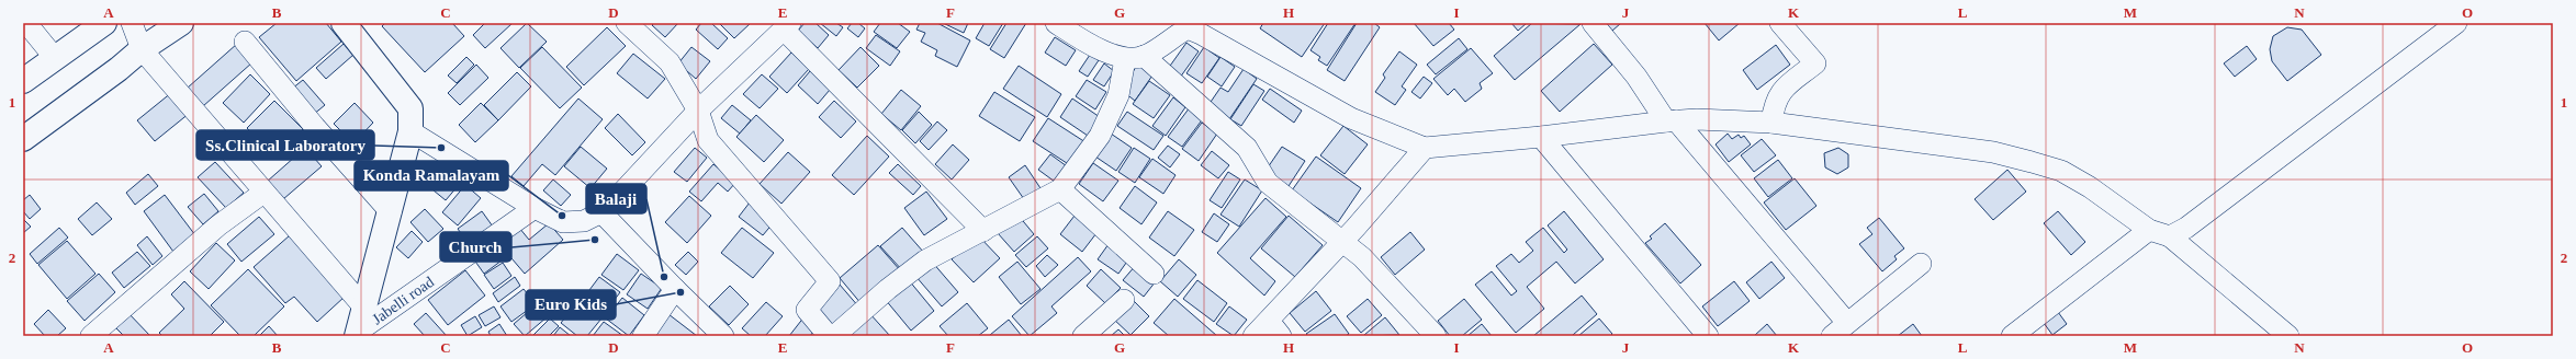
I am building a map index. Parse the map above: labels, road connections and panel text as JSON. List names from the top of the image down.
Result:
{
  "streets": {
    "street": ["Jabelli road"]
  },
  "places": [
    "Ss.Clinical Laboratory",
    "Konda Ramalayam",
    "Church",
    "Balaji",
    "Euro Kids"
  ],
  "grid": {
    "columns": [
      "A",
      "B",
      "C",
      "D",
      "E",
      "F",
      "G",
      "H",
      "I",
      "J",
      "K",
      "L",
      "M",
      "N",
      "O"
    ],
    "rows": ["1", "2"]
  }
}
